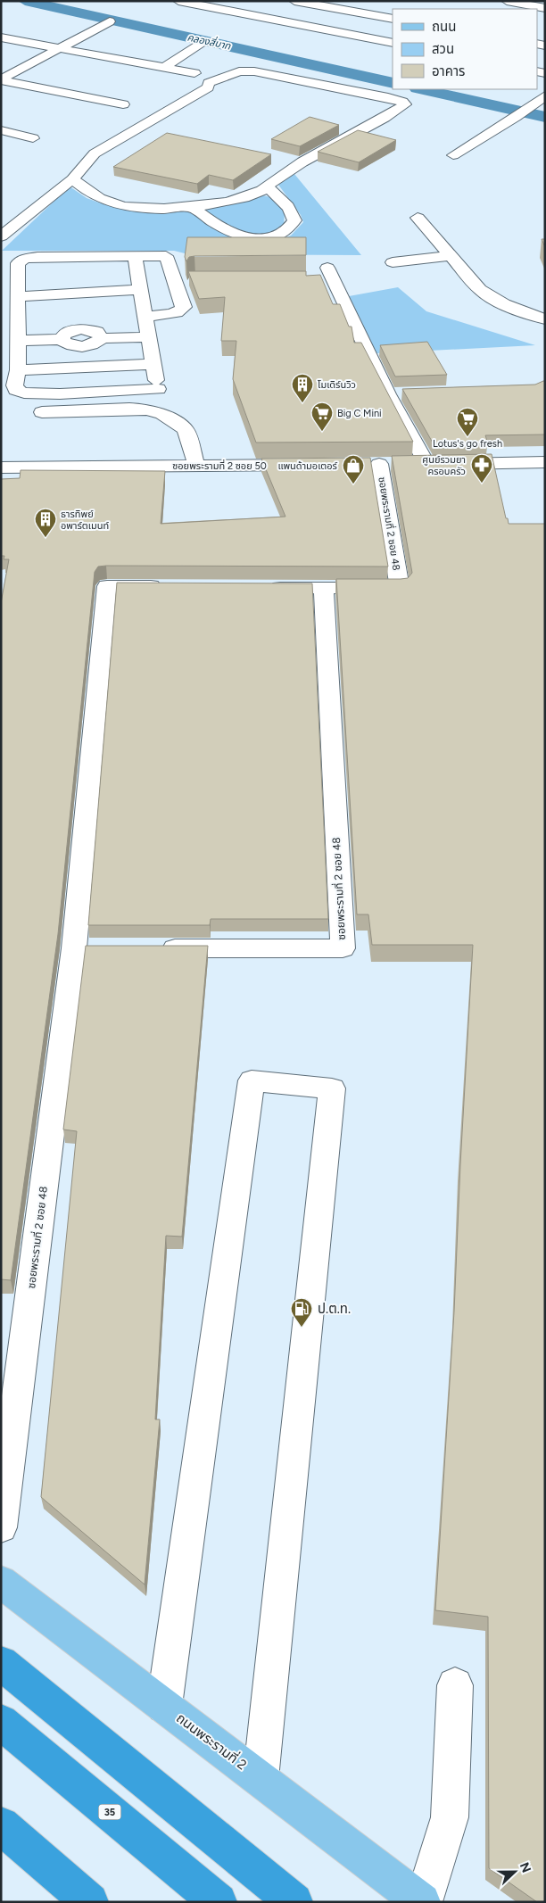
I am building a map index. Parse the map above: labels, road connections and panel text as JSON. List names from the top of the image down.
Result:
{
  "streets": {
    "highway": ["35"],
    "main road": ["ถนนพระรามที่ 2"],
    "street": ["ซอยพระรามที่ 2 ซอย 50", "ซอยพระรามที่ 2 ซอย 48"]
  },
  "water": ["คลองสี่บาท"],
  "places": {
    "building": ["โมเดิร์นวิว", "ธารทิพย์ อพาร์ตเมนท์"],
    "supermarket": ["Big C Mini", "Lotus's go fresh"],
    "pharmacy": ["ศูนย์รวมยา ครอบครัว"],
    "shop": ["แพนด้ามอเตอร์"],
    "fuel station": ["ป.ต.ท."]
  },
  "legend": ["ถนน", "สวน", "อาคาร"],
  "north": "right"
}
